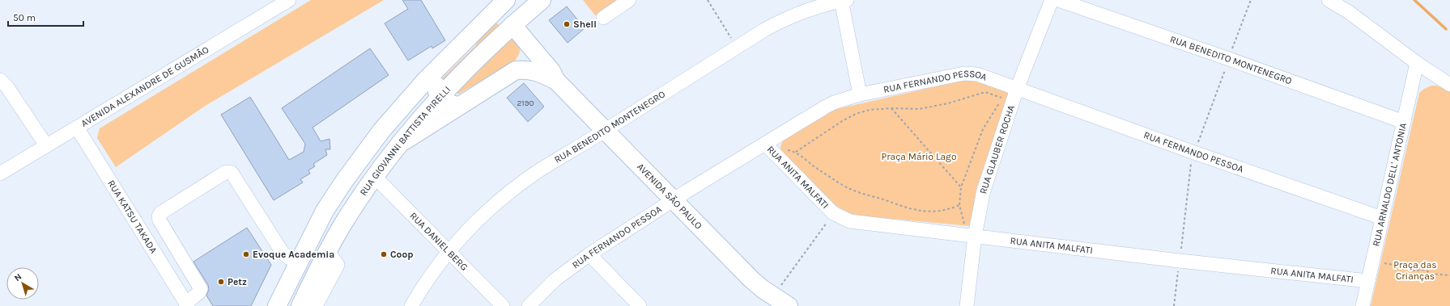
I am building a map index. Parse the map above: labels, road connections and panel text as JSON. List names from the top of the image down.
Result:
{
  "streets": {
    "main road": ["RUA GIOVANNI BATTISTA PIRELLI", "AVENIDA SÃO PAULO"],
    "street": [
      "RUA BENEDITO MONTENEGRO",
      "RUA FERNANDO PESSOA",
      "AVENIDA ALEXANDRE DE GUSMÃO",
      "RUA GLAUBER ROCHA",
      "RUA ANITA MALFATI",
      "RUA ARNALDO DELL' ANTONIA",
      "RUA KATSU TAKADA",
      "RUA DANIEL BERG"
    ]
  },
  "crossings": [
    ["RUA BENEDITO MONTENEGRO", "RUA ARNALDO DELL' ANTONIA"],
    ["RUA BENEDITO MONTENEGRO", "AVENIDA SÃO PAULO"],
    ["RUA BENEDITO MONTENEGRO", "RUA DANIEL BERG"],
    ["RUA FERNANDO PESSOA", "RUA GLAUBER ROCHA"],
    ["RUA FERNANDO PESSOA", "RUA ANITA MALFATI"],
    ["RUA FERNANDO PESSOA", "RUA ARNALDO DELL' ANTONIA"],
    ["RUA FERNANDO PESSOA", "AVENIDA SÃO PAULO"],
    ["AVENIDA ALEXANDRE DE GUSMÃO", "RUA KATSU TAKADA"],
    ["RUA GIOVANNI BATTISTA PIRELLI", "AVENIDA SÃO PAULO"],
    ["RUA GIOVANNI BATTISTA PIRELLI", "RUA DANIEL BERG"],
    ["RUA GLAUBER ROCHA", "RUA ANITA MALFATI"],
    ["RUA ANITA MALFATI", "RUA ARNALDO DELL' ANTONIA"]
  ],
  "parks": ["Praça Mário Lago", "Praça das Crianças"],
  "places": [
    "Shell",
    "Evoque Academia",
    "Coop",
    "Petz"
  ],
  "house_numbers": ["2190"],
  "scale_bar": "50 m",
  "north": "top left"
}
